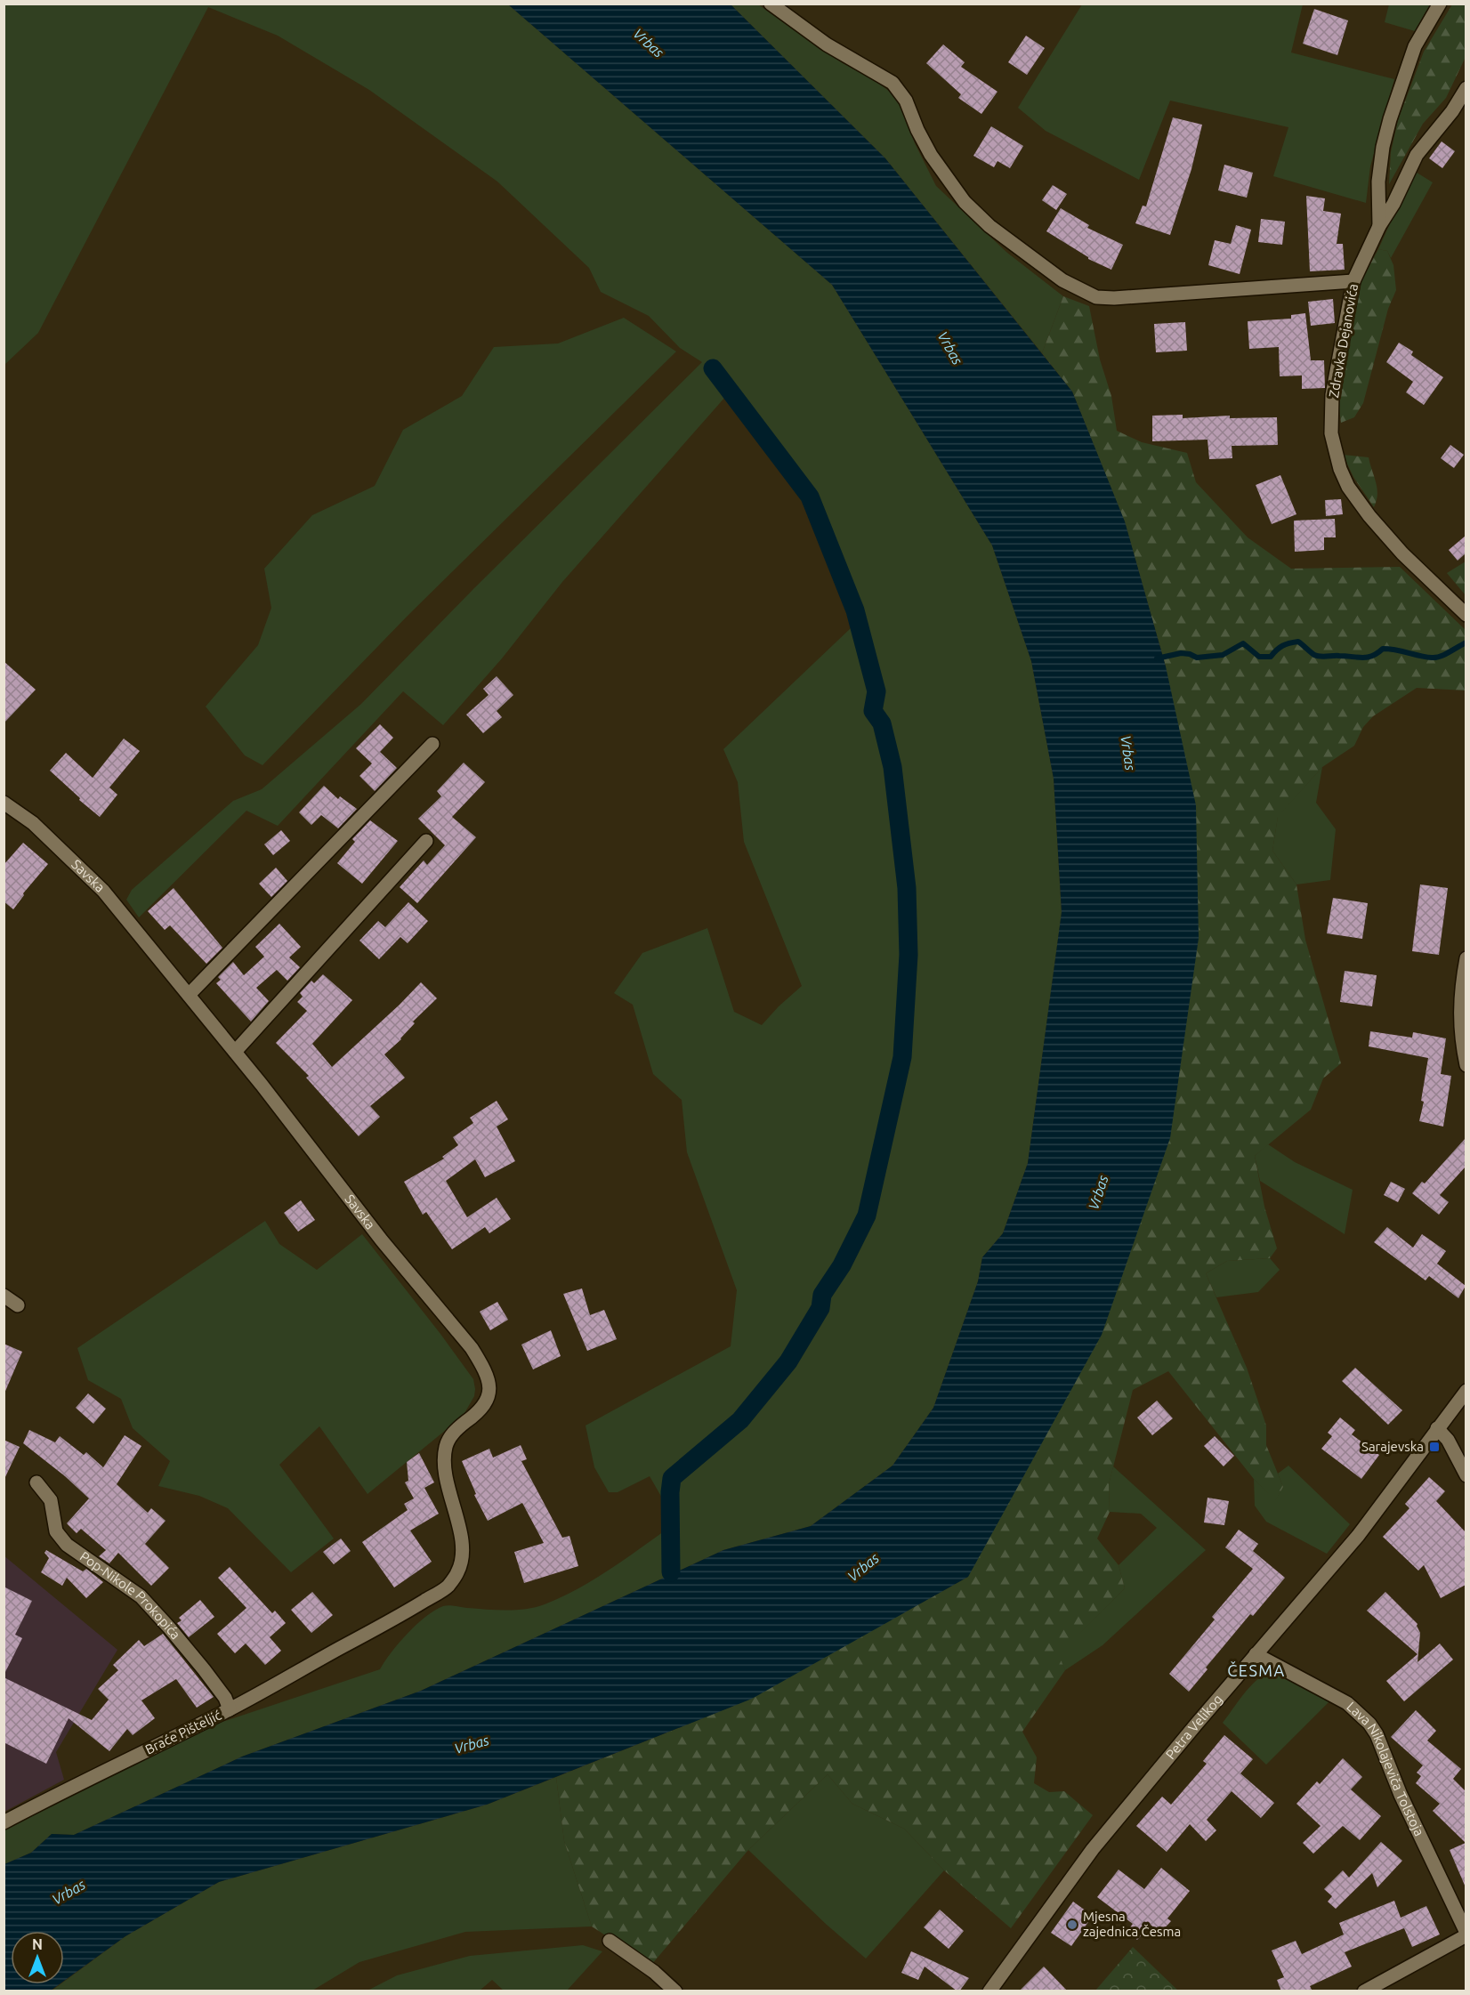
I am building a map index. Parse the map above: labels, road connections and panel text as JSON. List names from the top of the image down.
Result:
{
  "streets": {
    "street": [
      "Zdravka Dejanovića",
      "Savska",
      "Pop-Nikole Prokopića",
      "Petra Velikog",
      "Braće Pišteljić",
      "Lava Nikolajeviča Tolstoja"
    ]
  },
  "crossings": [
    ["Savska", "Braće Pišteljić"],
    ["Pop-Nikole Prokopića", "Braće Pišteljić"],
    ["Petra Velikog", "Lava Nikolajeviča Tolstoja"]
  ],
  "districts": ["ČESMA"],
  "water": ["Vrbas"],
  "places": {
    "transit": ["Sarajevska"],
    "other": ["Mjesna zajednica Česma"]
  },
  "north": "top"
}
